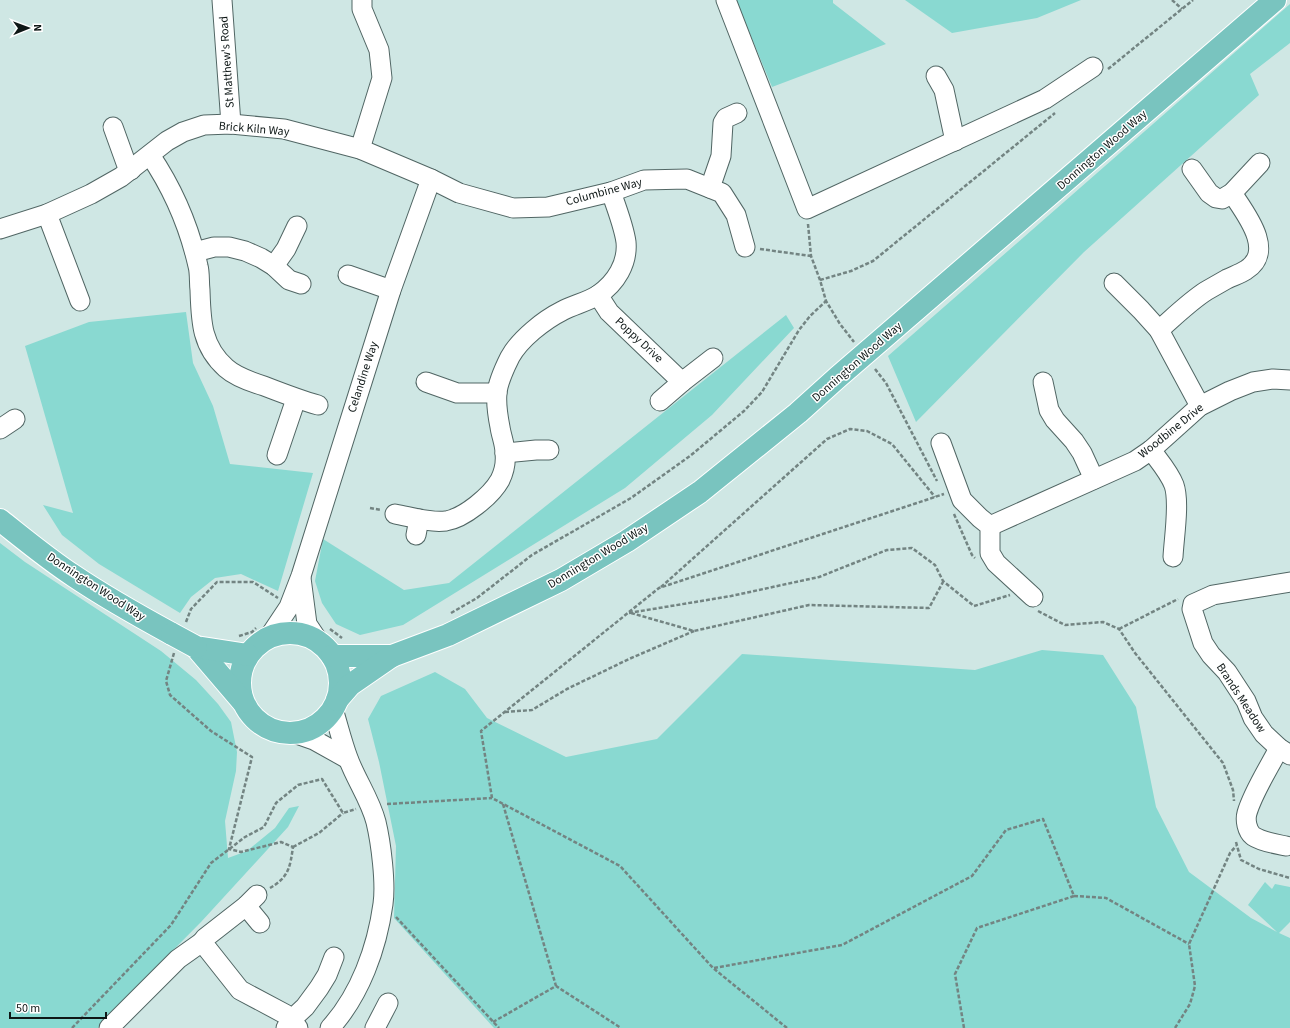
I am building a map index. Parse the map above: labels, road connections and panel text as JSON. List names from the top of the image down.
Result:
{
  "streets": {
    "main road": ["Donnington Wood Way"],
    "street": [
      "St Matthew's Road",
      "Brick Kiln Way",
      "Columbine Way",
      "Poppy Drive",
      "Celandine Way",
      "Woodbine Drive",
      "Brands Meadow"
    ]
  },
  "crossings": [
    ["St Matthew's Road", "Brick Kiln Way"],
    ["Brick Kiln Way", "Columbine Way"],
    ["Brick Kiln Way", "Celandine Way"],
    ["Donnington Wood Way", "Celandine Way"],
    ["Columbine Way", "Celandine Way"]
  ],
  "scale_bar": "50 m",
  "north": "right"
}
